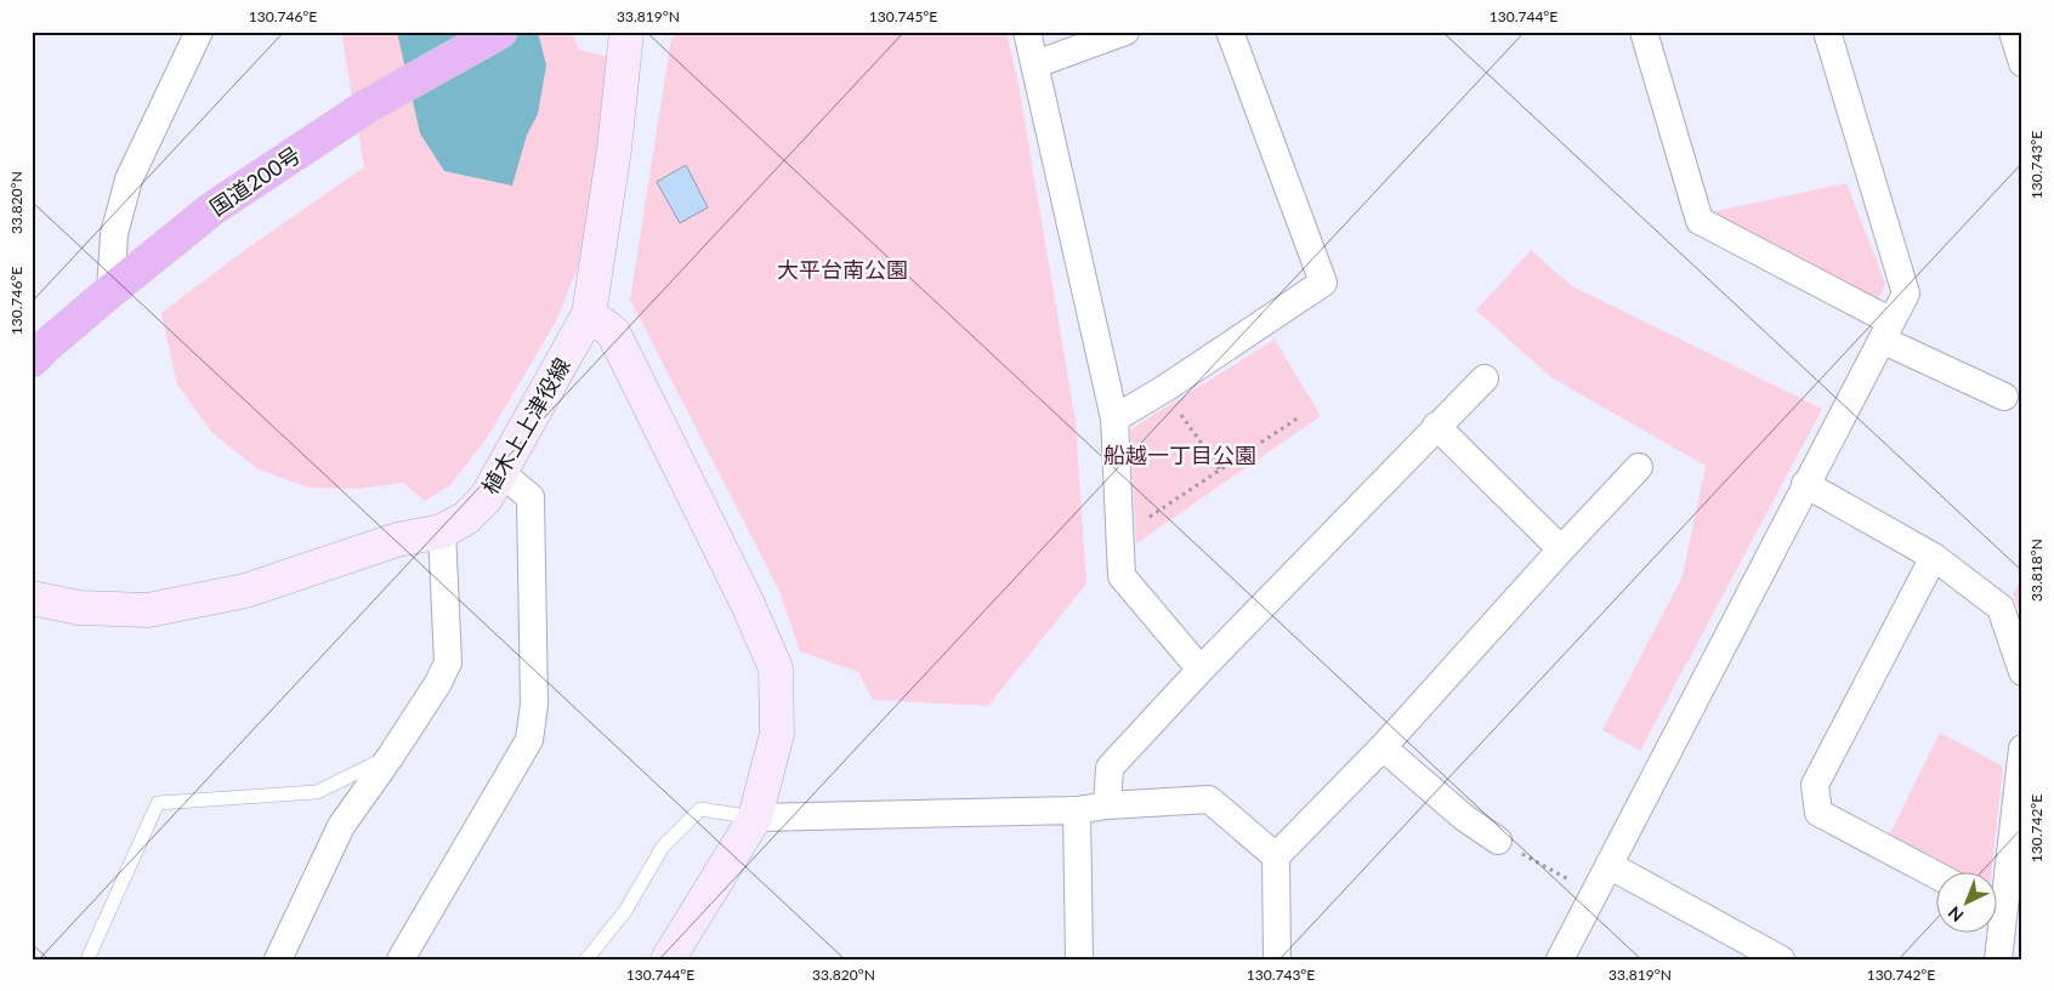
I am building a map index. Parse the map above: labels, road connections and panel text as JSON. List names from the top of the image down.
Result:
{
  "streets": {
    "highway": ["国道200号"],
    "main road": ["植木上上津役線"]
  },
  "parks": ["大平台南公園", "船越一丁目公園"],
  "north": "bottom left",
  "coordinates": [
    "130.746°E",
    "33.819°N",
    "130.745°E",
    "130.744°E",
    "130.743°E",
    "33.820°N",
    "33.818°N",
    "130.742°E"
  ]
}
